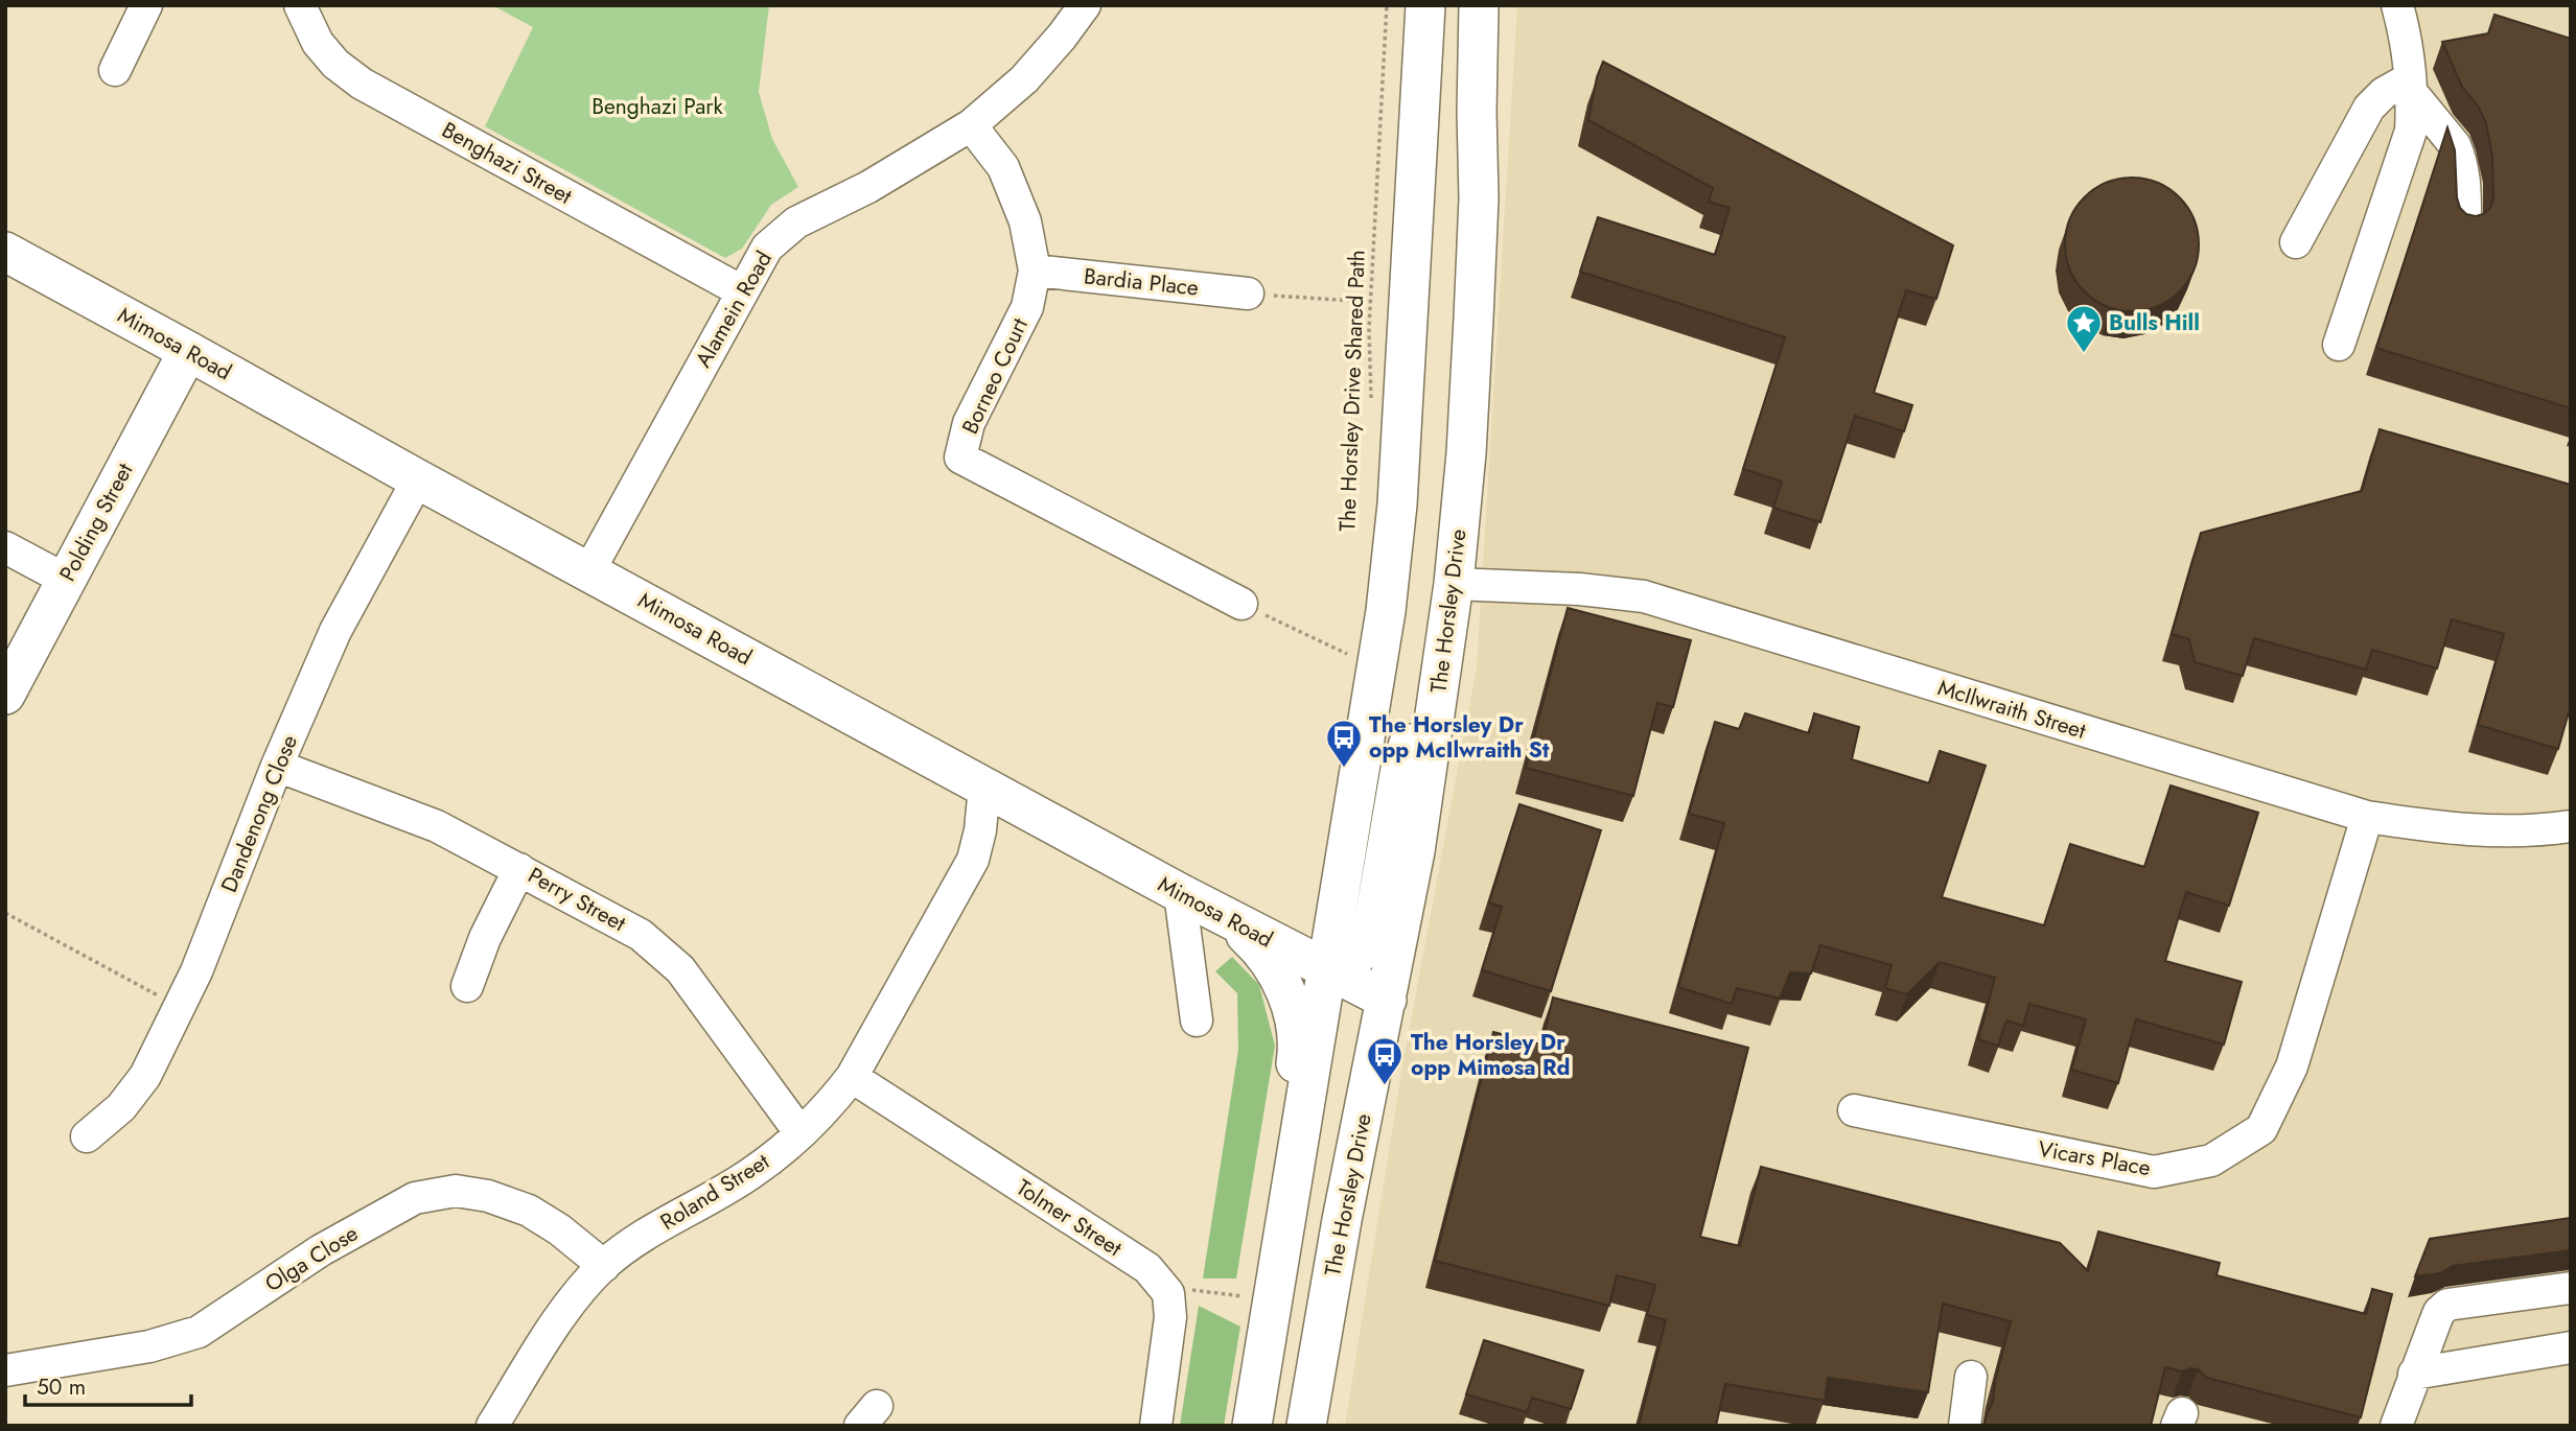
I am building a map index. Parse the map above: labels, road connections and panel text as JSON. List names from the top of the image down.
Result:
{
  "streets": {
    "main road": ["Mimosa Road", "Polding Street", "The Horsley Drive"],
    "street": [
      "Benghazi Street",
      "Bardia Place",
      "Alamein Road",
      "Borneo Court",
      "McIlwraith Street",
      "Dandenong Close",
      "Perry Street",
      "Vicars Place",
      "Roland Street",
      "Tolmer Street",
      "Olga Close"
    ],
    "path": ["The Horsley Drive Shared Path"]
  },
  "crossings": [
    ["Benghazi Street", "Alamein Road"],
    ["Bardia Place", "Borneo Court"],
    ["Alamein Road", "Mimosa Road"],
    ["Alamein Road", "Borneo Court"],
    ["Mimosa Road", "Polding Street"],
    ["Mimosa Road", "The Horsley Drive"],
    ["Mimosa Road", "Dandenong Close"],
    ["Mimosa Road", "Roland Street"],
    ["The Horsley Drive", "McIlwraith Street"],
    ["McIlwraith Street", "Vicars Place"],
    ["Dandenong Close", "Perry Street"],
    ["Perry Street", "Roland Street"],
    ["Roland Street", "Tolmer Street"],
    ["Roland Street", "Olga Close"]
  ],
  "parks": ["Benghazi Park"],
  "places": {
    "place": ["Bulls Hill"],
    "bus stop": ["The Horsley Dr opp McIlwraith St", "The Horsley Dr opp Mimosa Rd"]
  },
  "scale_bar": "50 m"
}
